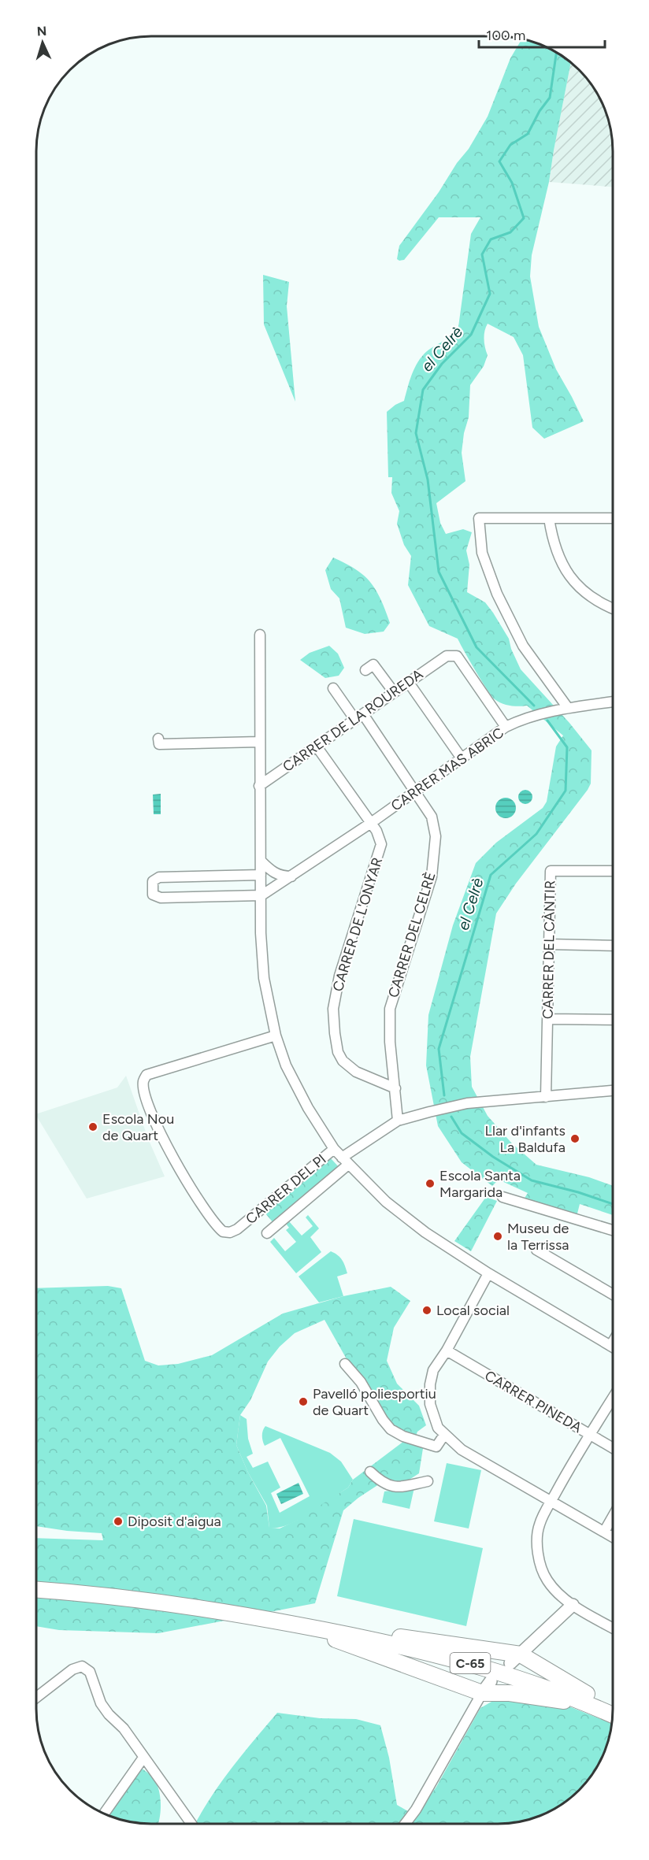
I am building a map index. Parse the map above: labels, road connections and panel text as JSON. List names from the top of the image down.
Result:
{
  "streets": {
    "main road": ["C-65"],
    "street": [
      "CARRER DE LA ROUREDA",
      "CARRER MAS ABRIC",
      "CARRER DE L'ONYAR",
      "CARRER DEL CELRÈ",
      "CARRER DEL CÀNTIR",
      "CARRER DEL PI",
      "CARRER PINEDA"
    ]
  },
  "crossings": [
    ["CARRER DE LA ROUREDA", "CARRER MAS ABRIC"],
    ["CARRER DE LA ROUREDA", "CARRER DE L'ONYAR"],
    ["CARRER DE LA ROUREDA", "CARRER DEL CELRÈ"],
    ["CARRER MAS ABRIC", "CARRER DE L'ONYAR"],
    ["CARRER MAS ABRIC", "CARRER DEL CELRÈ"],
    ["CARRER DE L'ONYAR", "CARRER DEL CELRÈ"],
    ["CARRER DEL CELRÈ", "CARRER DEL PI"],
    ["CARRER DEL CÀNTIR", "CARRER DEL PI"]
  ],
  "water": ["el Celrè"],
  "places": [
    "Escola Nou de Quart",
    "Llar d'infants La Baldufa",
    "Escola Santa Margarida",
    "Museu de la Terrissa",
    "Local social",
    "Pavelló poliesportiu de Quart",
    "Diposit d'aigua"
  ],
  "scale_bar": "100 m",
  "north": "top"
}
